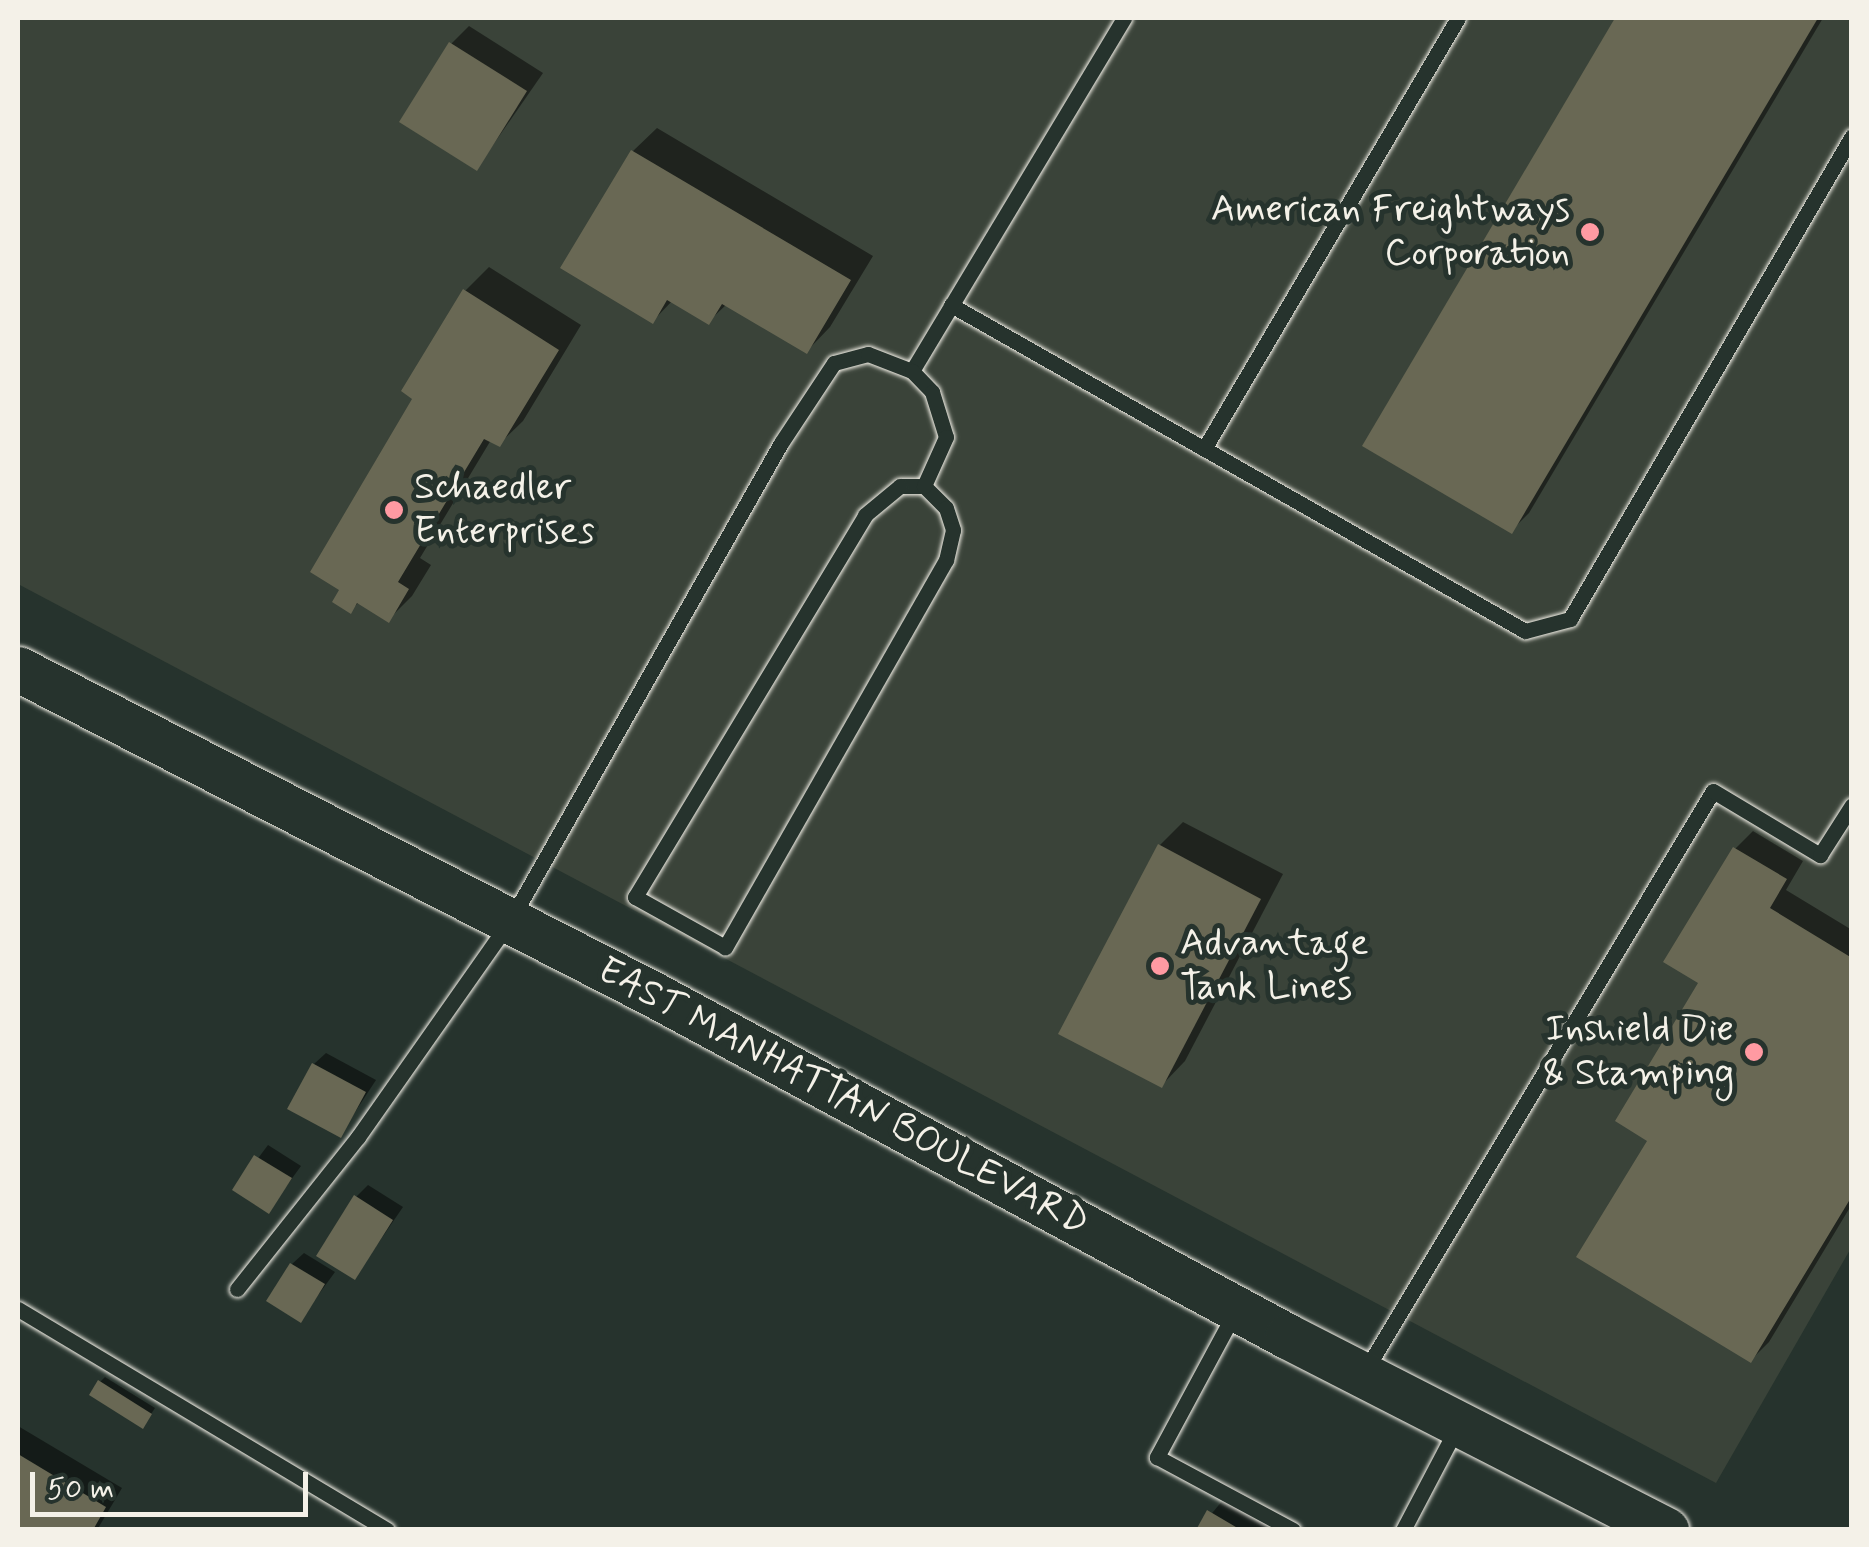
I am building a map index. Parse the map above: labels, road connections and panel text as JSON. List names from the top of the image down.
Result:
{
  "streets": {
    "street": ["EAST MANHATTAN BOULEVARD"]
  },
  "places": [
    "American Freightways Corporation",
    "Schaedler Enterprises",
    "Advantage Tank Lines",
    "Inshield Die & Stamping"
  ],
  "scale_bar": "50 m"
}
